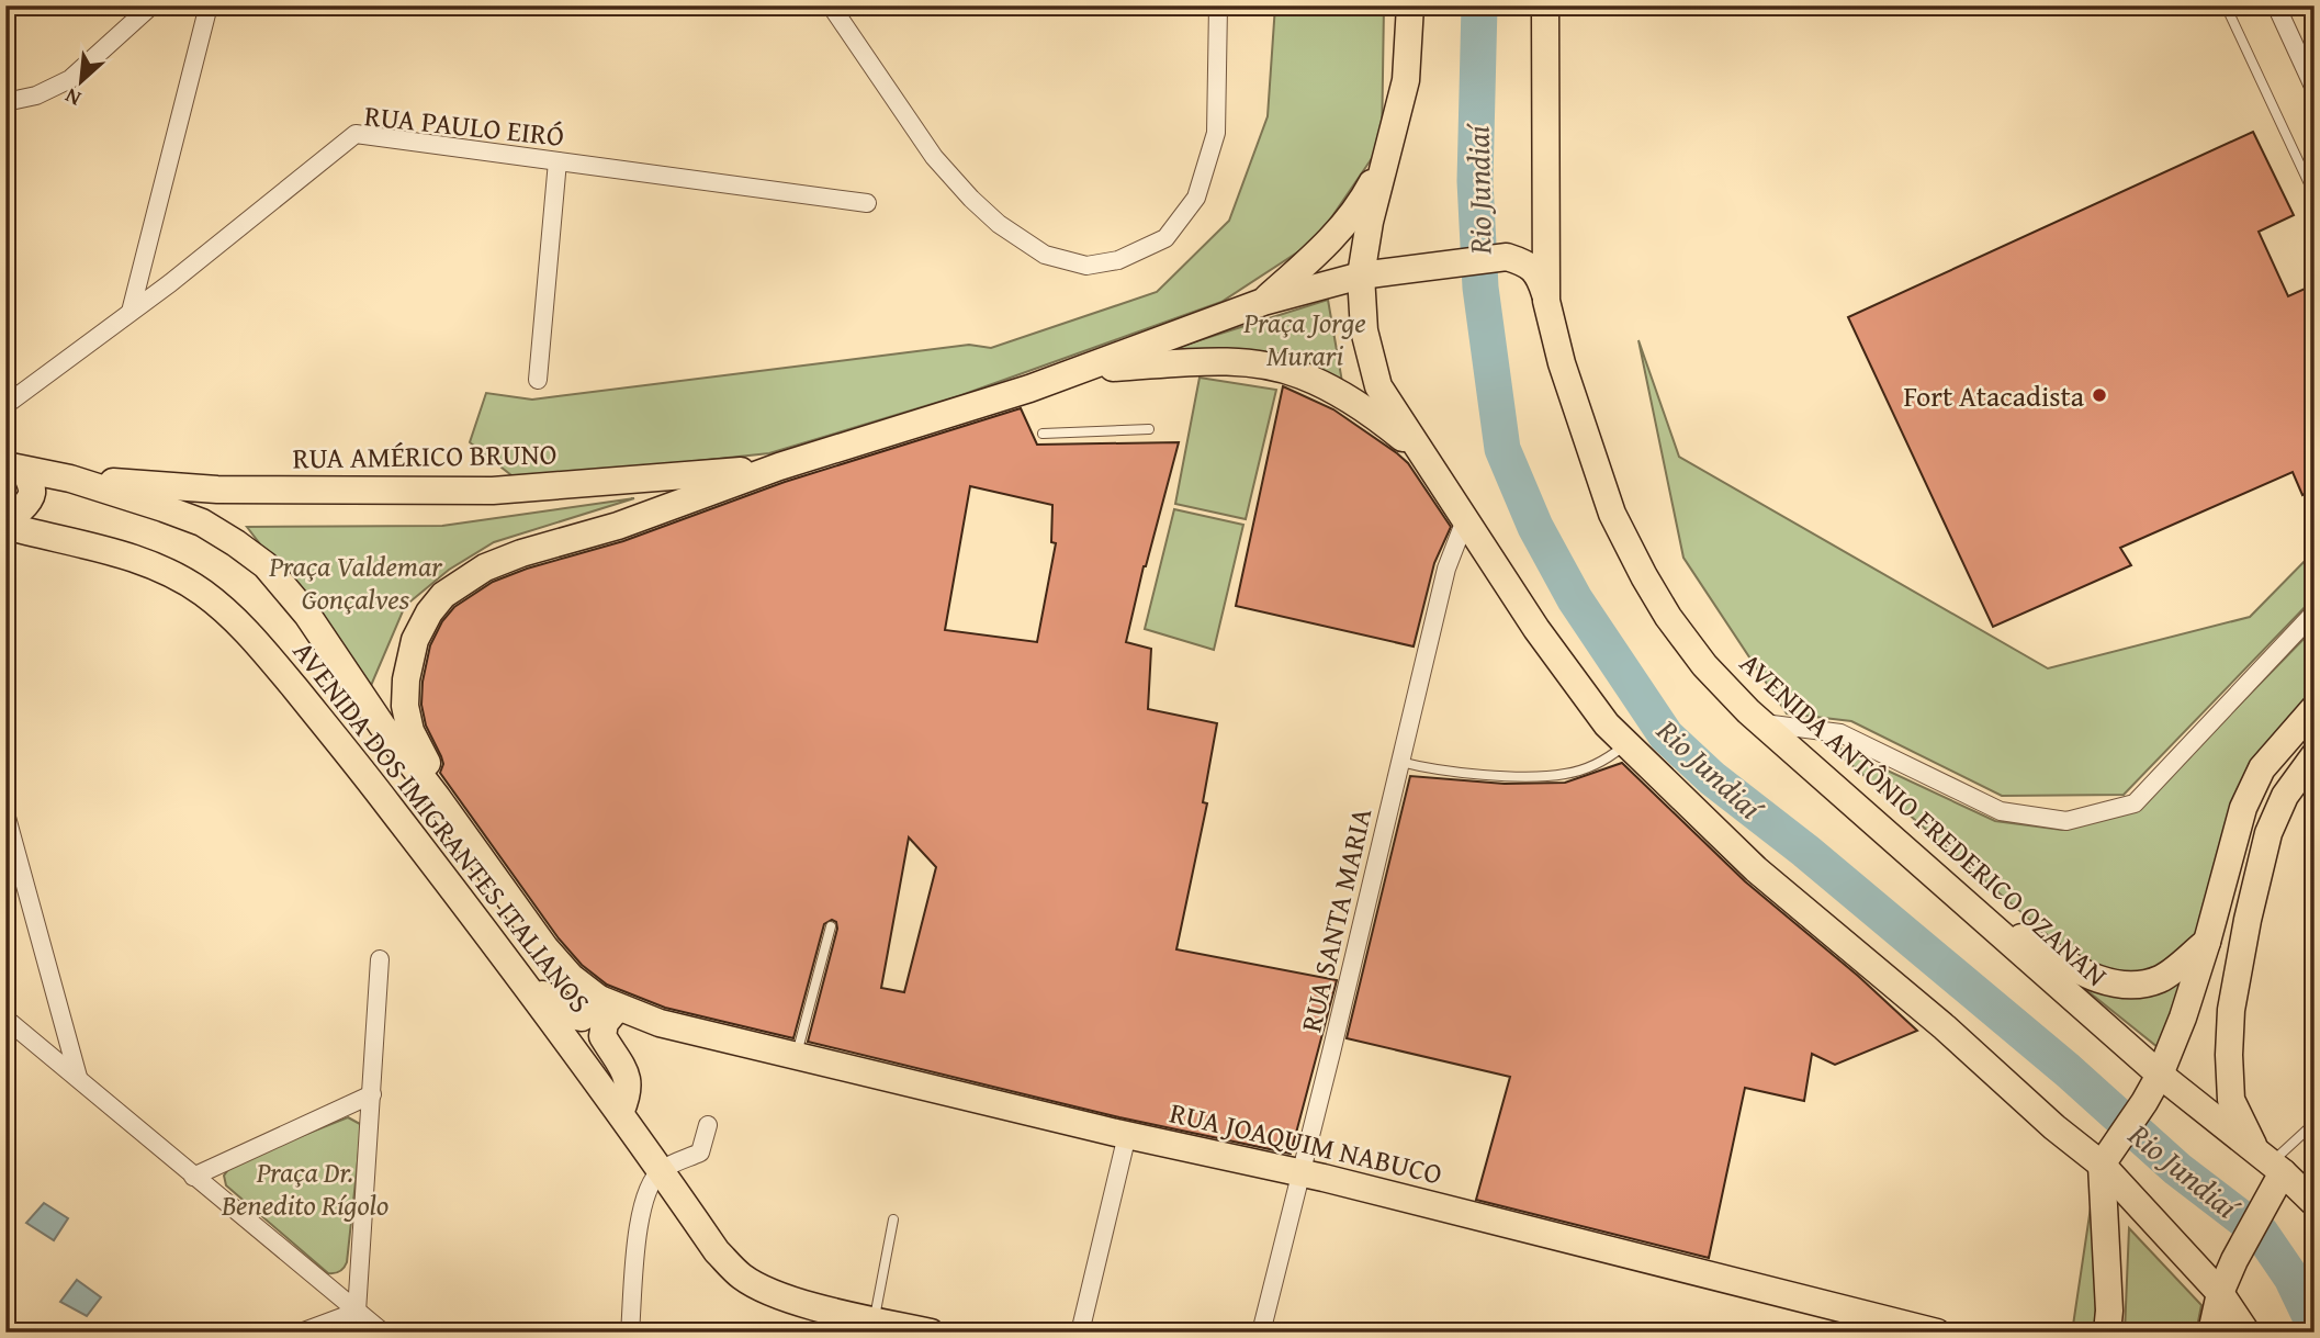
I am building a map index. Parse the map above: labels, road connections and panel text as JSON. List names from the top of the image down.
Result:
{
  "streets": {
    "main road": [
      "RUA AMÉRICO BRUNO",
      "AVENIDA ANTÔNIO FREDERICO OZANAN",
      "AVENIDA DOS IMIGRANTES ITALIANOS",
      "RUA JOAQUIM NABUCO"
    ],
    "street": ["RUA PAULO EIRÓ", "RUA SANTA MARIA"]
  },
  "crossings": [
    ["RUA AMÉRICO BRUNO", "AVENIDA DOS IMIGRANTES ITALIANOS"],
    ["AVENIDA DOS IMIGRANTES ITALIANOS", "RUA JOAQUIM NABUCO"],
    ["RUA SANTA MARIA", "RUA JOAQUIM NABUCO"]
  ],
  "water": ["Rio Jundiaí"],
  "parks": ["Praça Jorge Murari", "Praça Valdemar Gonçalves", "Praça Dr. Benedito Rígolo"],
  "places": ["Fort Atacadista"],
  "north": "bottom left"
}
